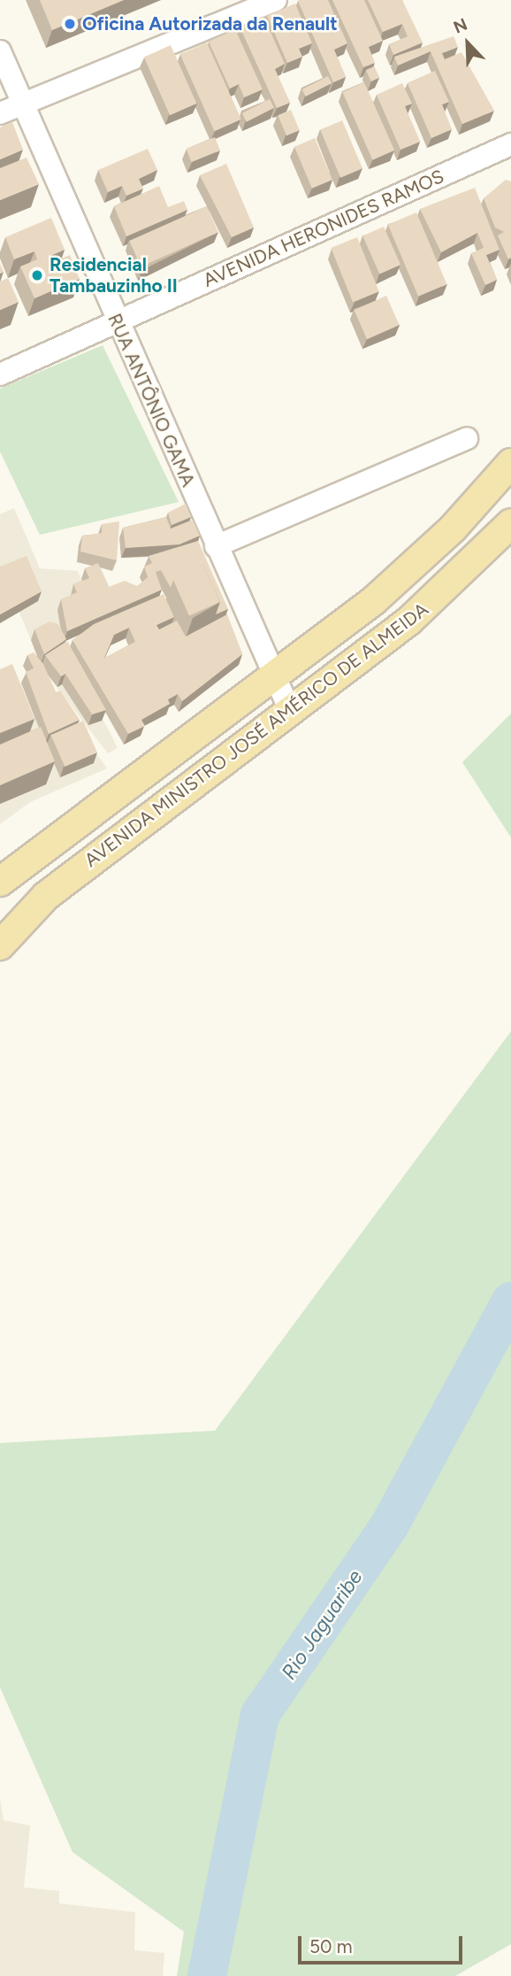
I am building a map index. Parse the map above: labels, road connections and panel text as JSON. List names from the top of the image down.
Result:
{
  "streets": {
    "main road": ["AVENIDA MINISTRO JOSÉ AMÉRICO DE ALMEIDA"],
    "street": ["AVENIDA HERONIDES RAMOS", "RUA ANTÔNIO GAMA"]
  },
  "crossings": [
    ["AVENIDA HERONIDES RAMOS", "RUA ANTÔNIO GAMA"],
    ["RUA ANTÔNIO GAMA", "AVENIDA MINISTRO JOSÉ AMÉRICO DE ALMEIDA"]
  ],
  "water": ["Rio Jaguaribe"],
  "places": ["Oficina Autorizada da Renault", "Residencial Tambauzinho II"],
  "scale_bar": "50 m",
  "north": "top left"
}
